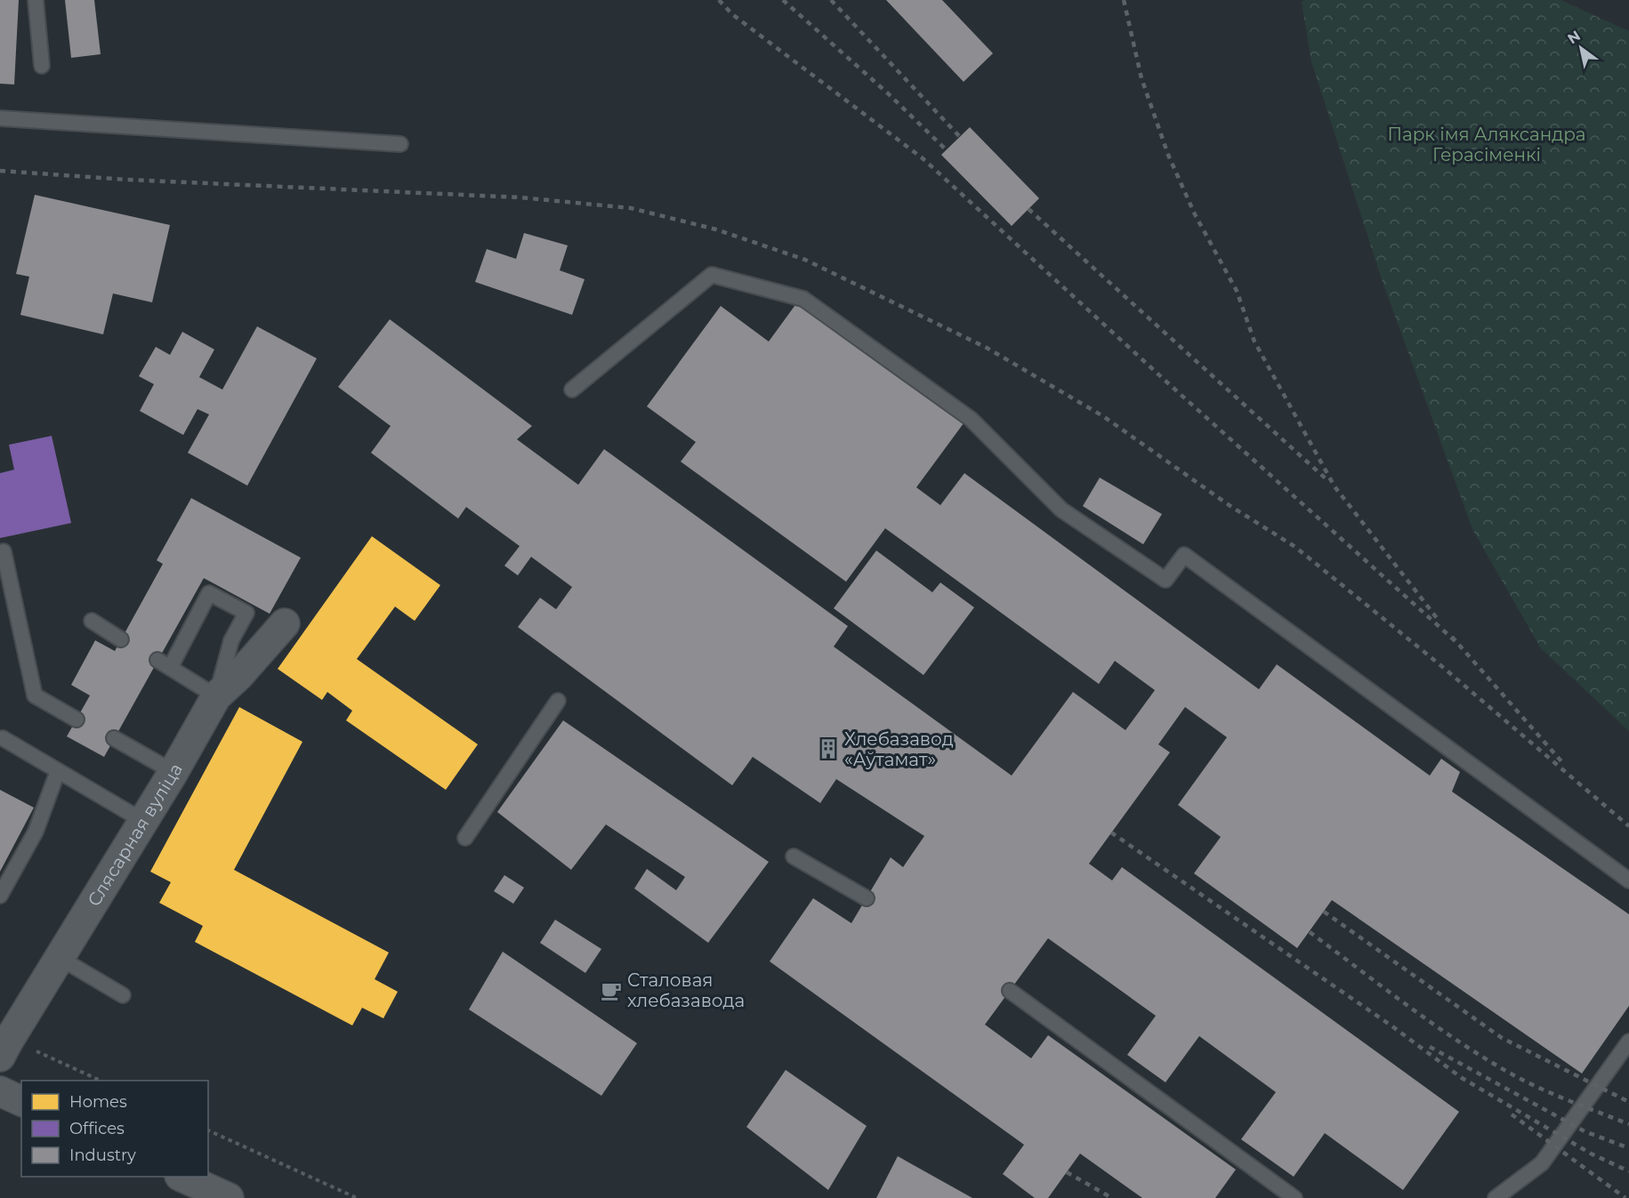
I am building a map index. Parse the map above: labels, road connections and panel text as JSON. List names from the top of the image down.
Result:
{
  "streets": {
    "street": ["Слясарная вуліца"]
  },
  "parks": ["Парк імя Аляксандра Герасіменкі"],
  "places": {
    "building": ["Хлебазавод «Аўтамат»"],
    "cafe": ["Сталовая хлебазавода"]
  },
  "legend": ["Homes", "Offices", "Industry"],
  "north": "top left"
}
